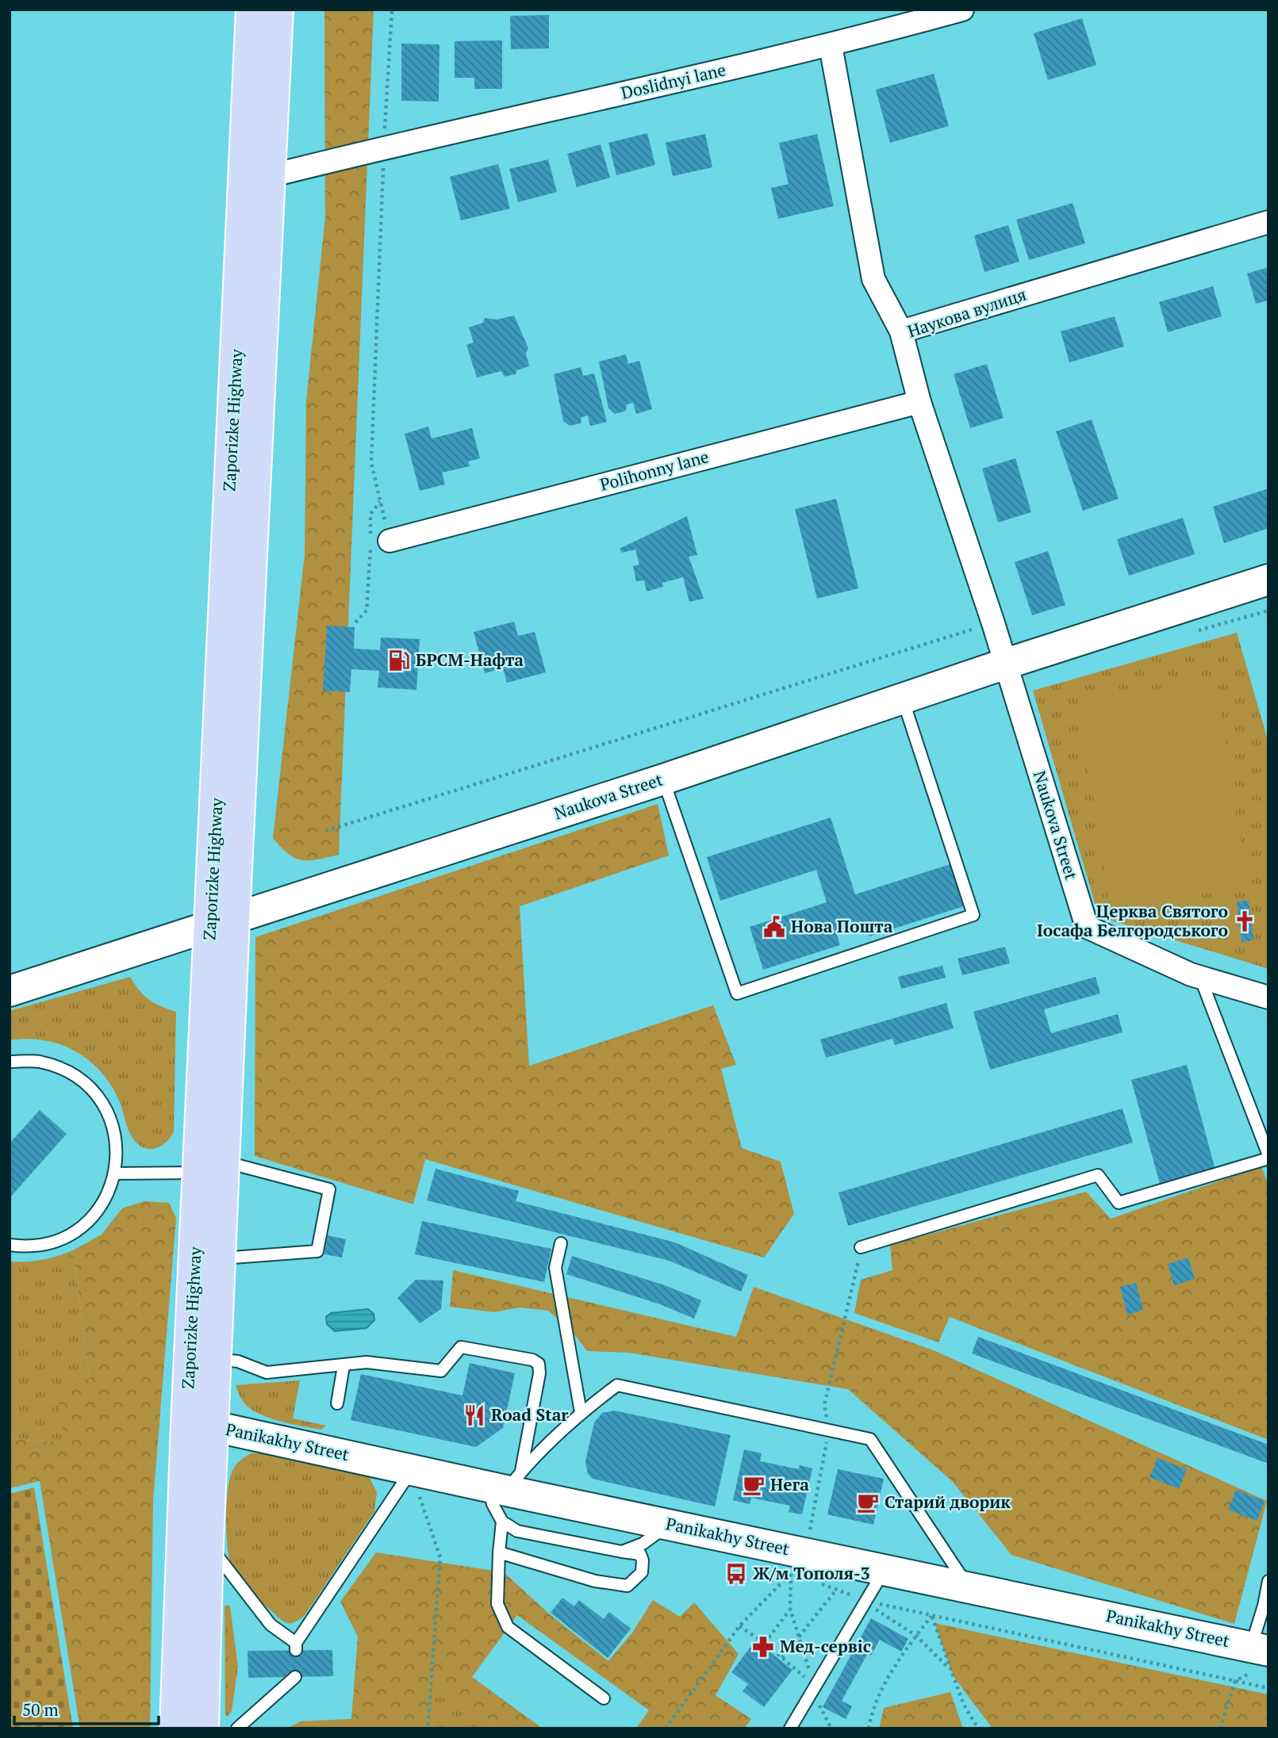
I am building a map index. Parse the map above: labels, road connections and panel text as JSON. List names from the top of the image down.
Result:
{
  "streets": {
    "main road": ["Zaporizke Highway"],
    "street": [
      "Doslidnyi lane",
      "Наукова вулиця",
      "Polihonny lane",
      "Naukova Street",
      "Panikakhy Street"
    ]
  },
  "crossings": [
    ["Doslidnyi lane", "Zaporizke Highway"],
    ["Наукова вулиця", "Polihonny lane"],
    ["Наукова вулиця", "Naukova Street"],
    ["Zaporizke Highway", "Naukova Street"],
    ["Zaporizke Highway", "Panikakhy Street"]
  ],
  "places": {
    "fuel station": ["БРСМ-Нафта"],
    "church": ["Церква Святого Іосафа Белгородського"],
    "public building": ["Нова Пошта"],
    "restaurant": ["Road Star"],
    "cafe": ["Нега", "Старий дворик"],
    "bus stop": ["Ж/м Тополя-3"],
    "pharmacy": ["Мед-сервіс"]
  },
  "scale_bar": "50 m"
}
